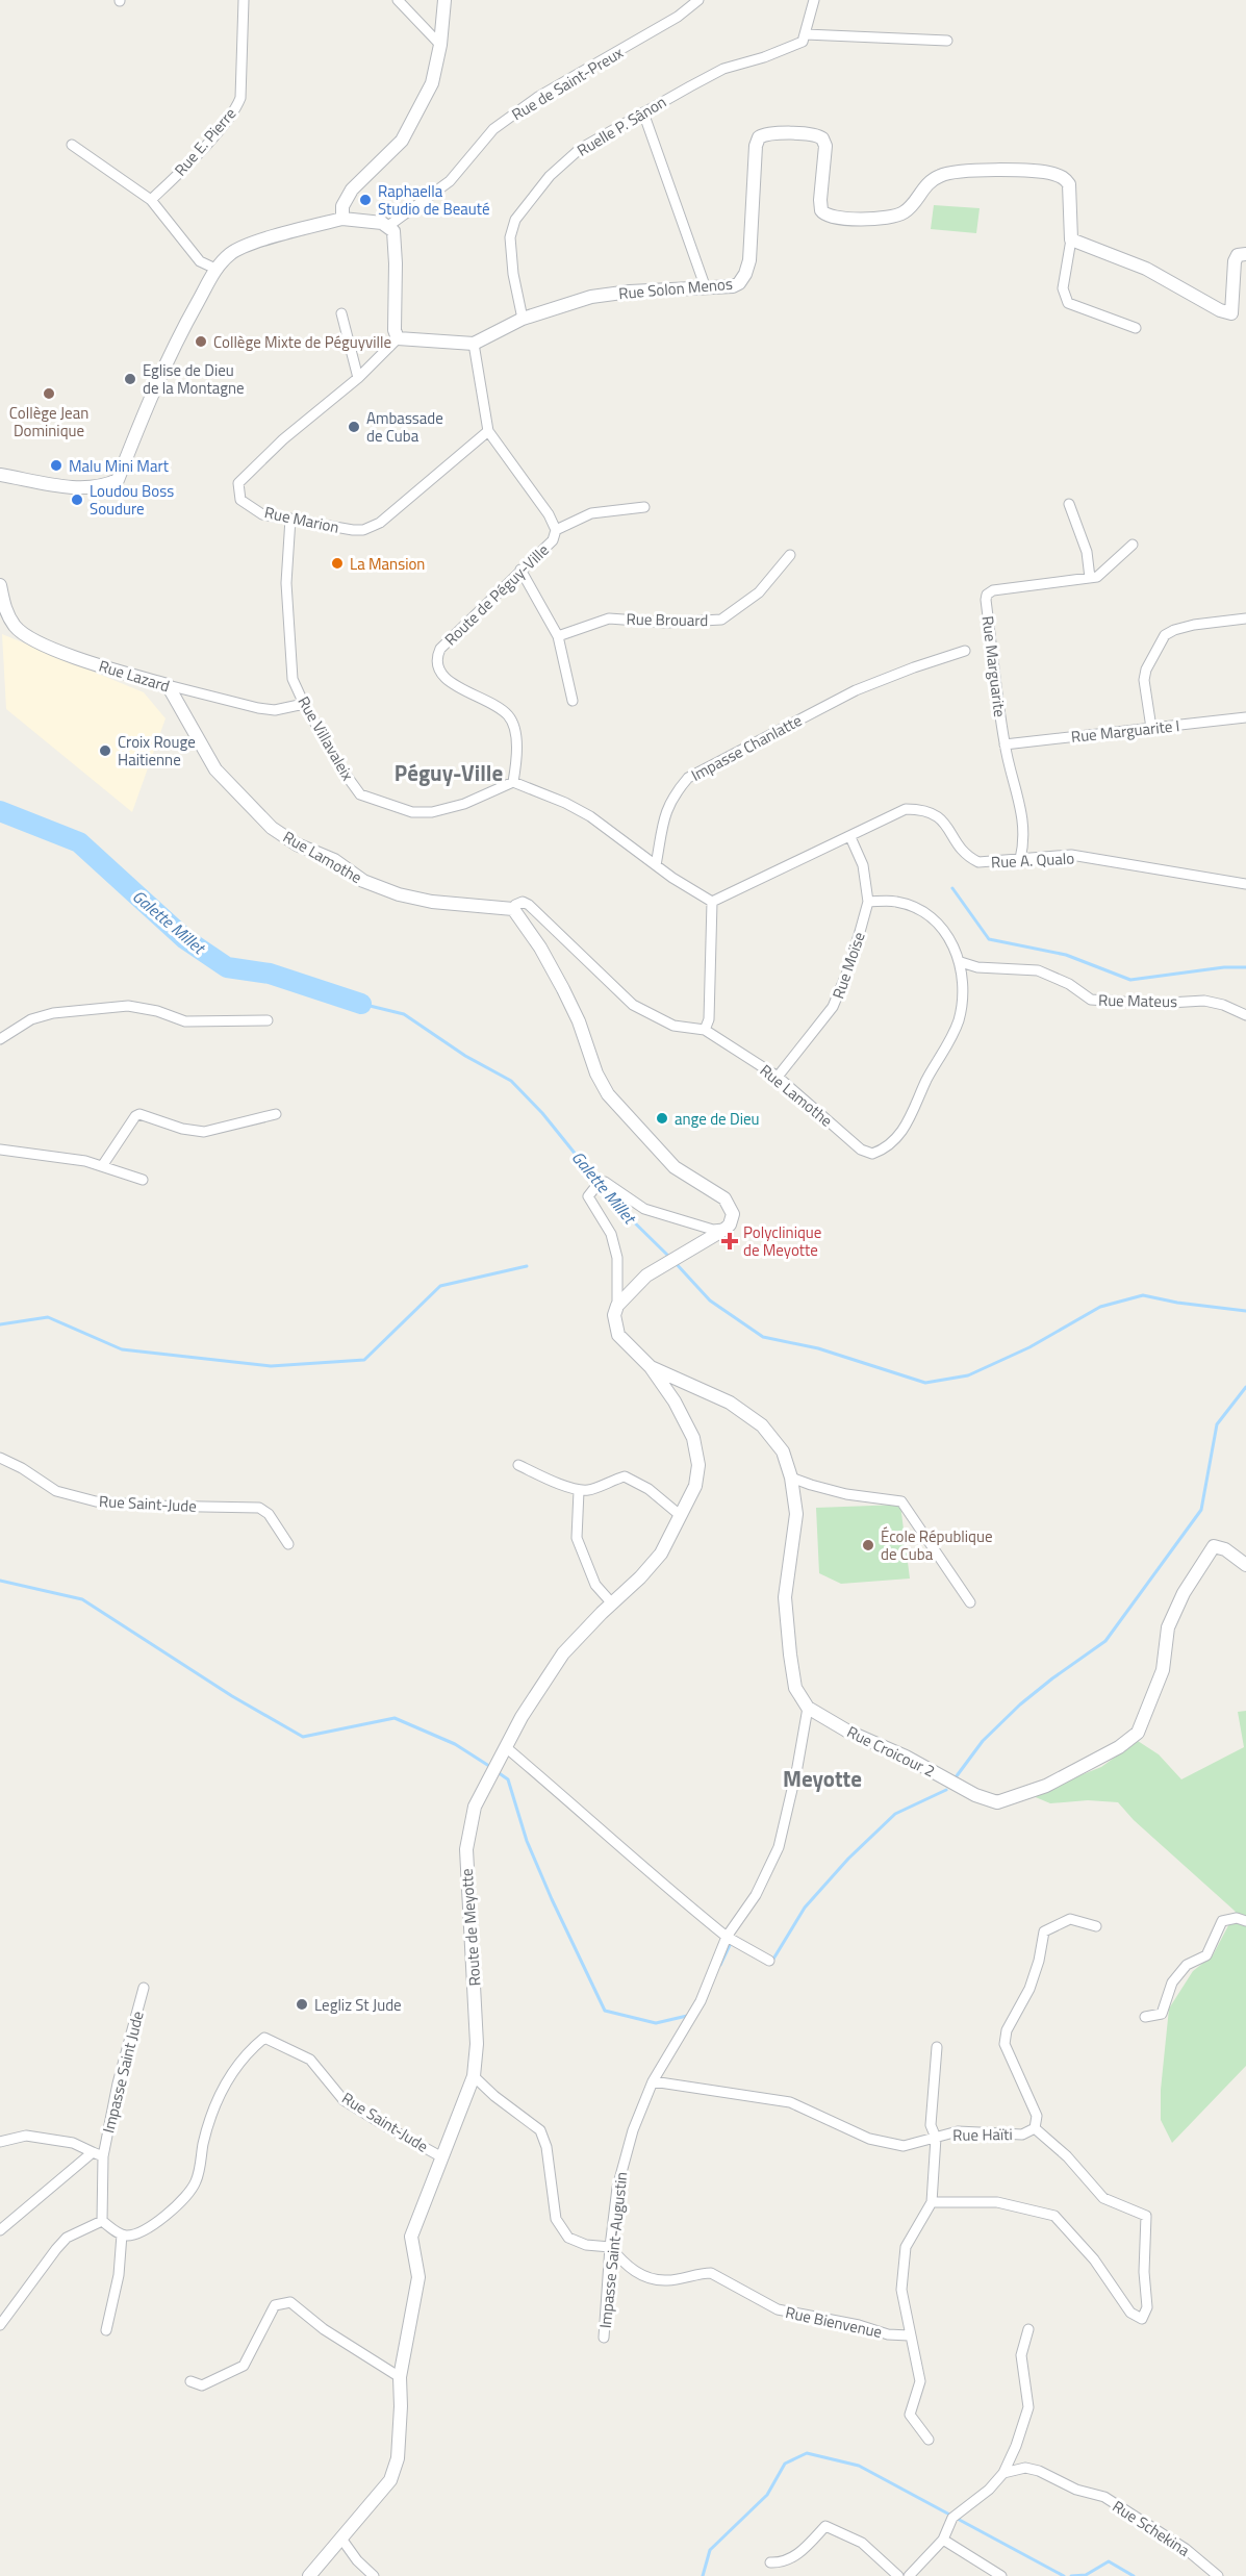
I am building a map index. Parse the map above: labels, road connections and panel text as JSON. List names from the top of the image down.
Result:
{
  "streets": {
    "street": [
      "Rue de Saint-Preux",
      "Ruelle P. Sânon",
      "Rue E. Pierre",
      "Rue Solon Menos",
      "Rue Marion",
      "Route de Péguy-Ville",
      "Rue Brouard",
      "Rue Marguarite",
      "Rue Lazard",
      "Rue Marguarite I",
      "Rue Villavaleix",
      "Impasse Chanlatte",
      "Rue Lamothe",
      "Rue A. Qualo",
      "Rue Moïse",
      "Rue Mateus",
      "Rue Saint-Jude",
      "Rue Croicour 2",
      "Route de Meyotte",
      "Impasse Saint Jude",
      "Rue Haïti",
      "Impasse Saint-Augustin",
      "Rue Bienvenue",
      "Rue Schekina"
    ]
  },
  "crossings": [
    ["Ruelle P. Sânon", "Rue Solon Menos"],
    ["Rue Solon Menos", "Route de Péguy-Ville"],
    ["Rue Marion", "Route de Péguy-Ville"],
    ["Rue Marion", "Rue Villavaleix"],
    ["Route de Péguy-Ville", "Rue Villavaleix"],
    ["Rue Marguarite", "Rue Marguarite I"],
    ["Rue Marguarite", "Rue A. Qualo"],
    ["Rue Lazard", "Rue Villavaleix"],
    ["Rue Lazard", "Rue Lamothe"],
    ["Rue Lamothe", "Rue Moïse"],
    ["Rue Lamothe", "Rue Mateus"],
    ["Rue A. Qualo", "Rue Moïse"],
    ["Rue Saint-Jude", "Route de Meyotte"],
    ["Rue Croicour 2", "Impasse Saint-Augustin"],
    ["Rue Haïti", "Impasse Saint-Augustin"],
    ["Impasse Saint-Augustin", "Rue Bienvenue"]
  ],
  "districts": ["Péguy-Ville", "Meyotte"],
  "water": ["Galette Millet"],
  "places": {
    "other": [
      "Raphaella Studio de Beauté",
      "Collège Mixte de Péguyville",
      "Eglise de Dieu de la Montagne",
      "Collège Jean Dominique",
      "Ambassade de Cuba",
      "Malu Mini Mart",
      "Loudou Boss Soudure",
      "La Mansion",
      "Croix Rouge Haitienne",
      "ange de Dieu",
      "École République de Cuba",
      "Legliz St Jude"
    ],
    "health": ["Polyclinique de Meyotte"]
  }
}
